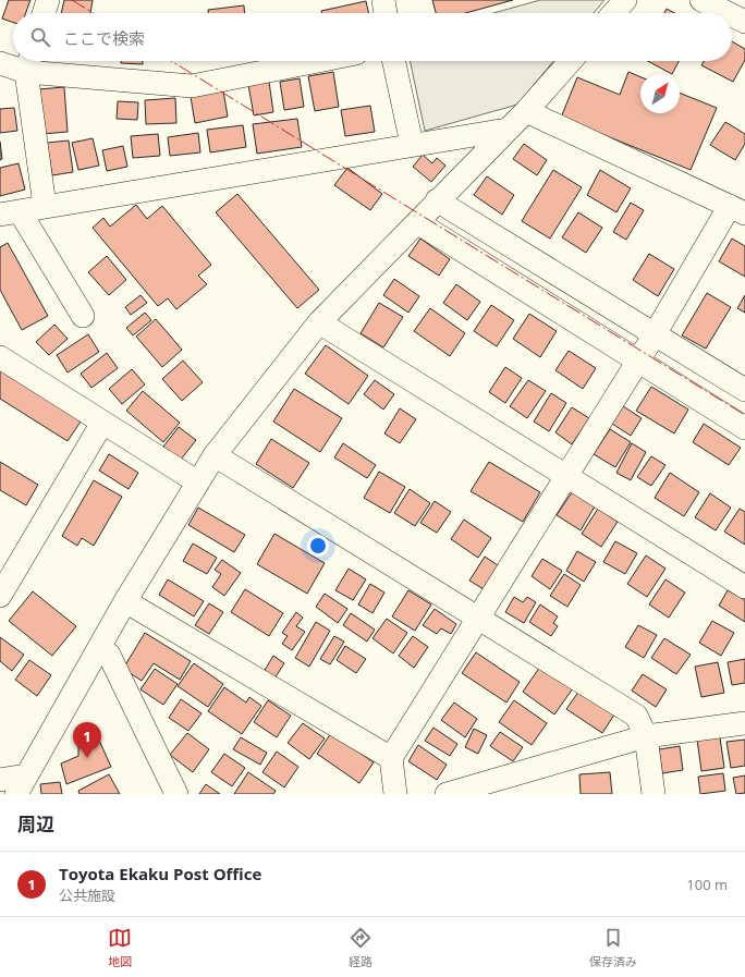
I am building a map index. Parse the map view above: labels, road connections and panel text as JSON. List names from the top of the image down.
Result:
{
  "north": "top right",
  "page": {
    "search": "ここで検索",
    "pins": "1",
    "heading": "周辺",
    "list": [
      {
        "mark": "1",
        "name": "Toyota Ekaku Post Office",
        "note": "公共施設",
        "value": "100 m"
      }
    ],
    "nav": ["地図", "経路", "保存済み"]
  }
}
